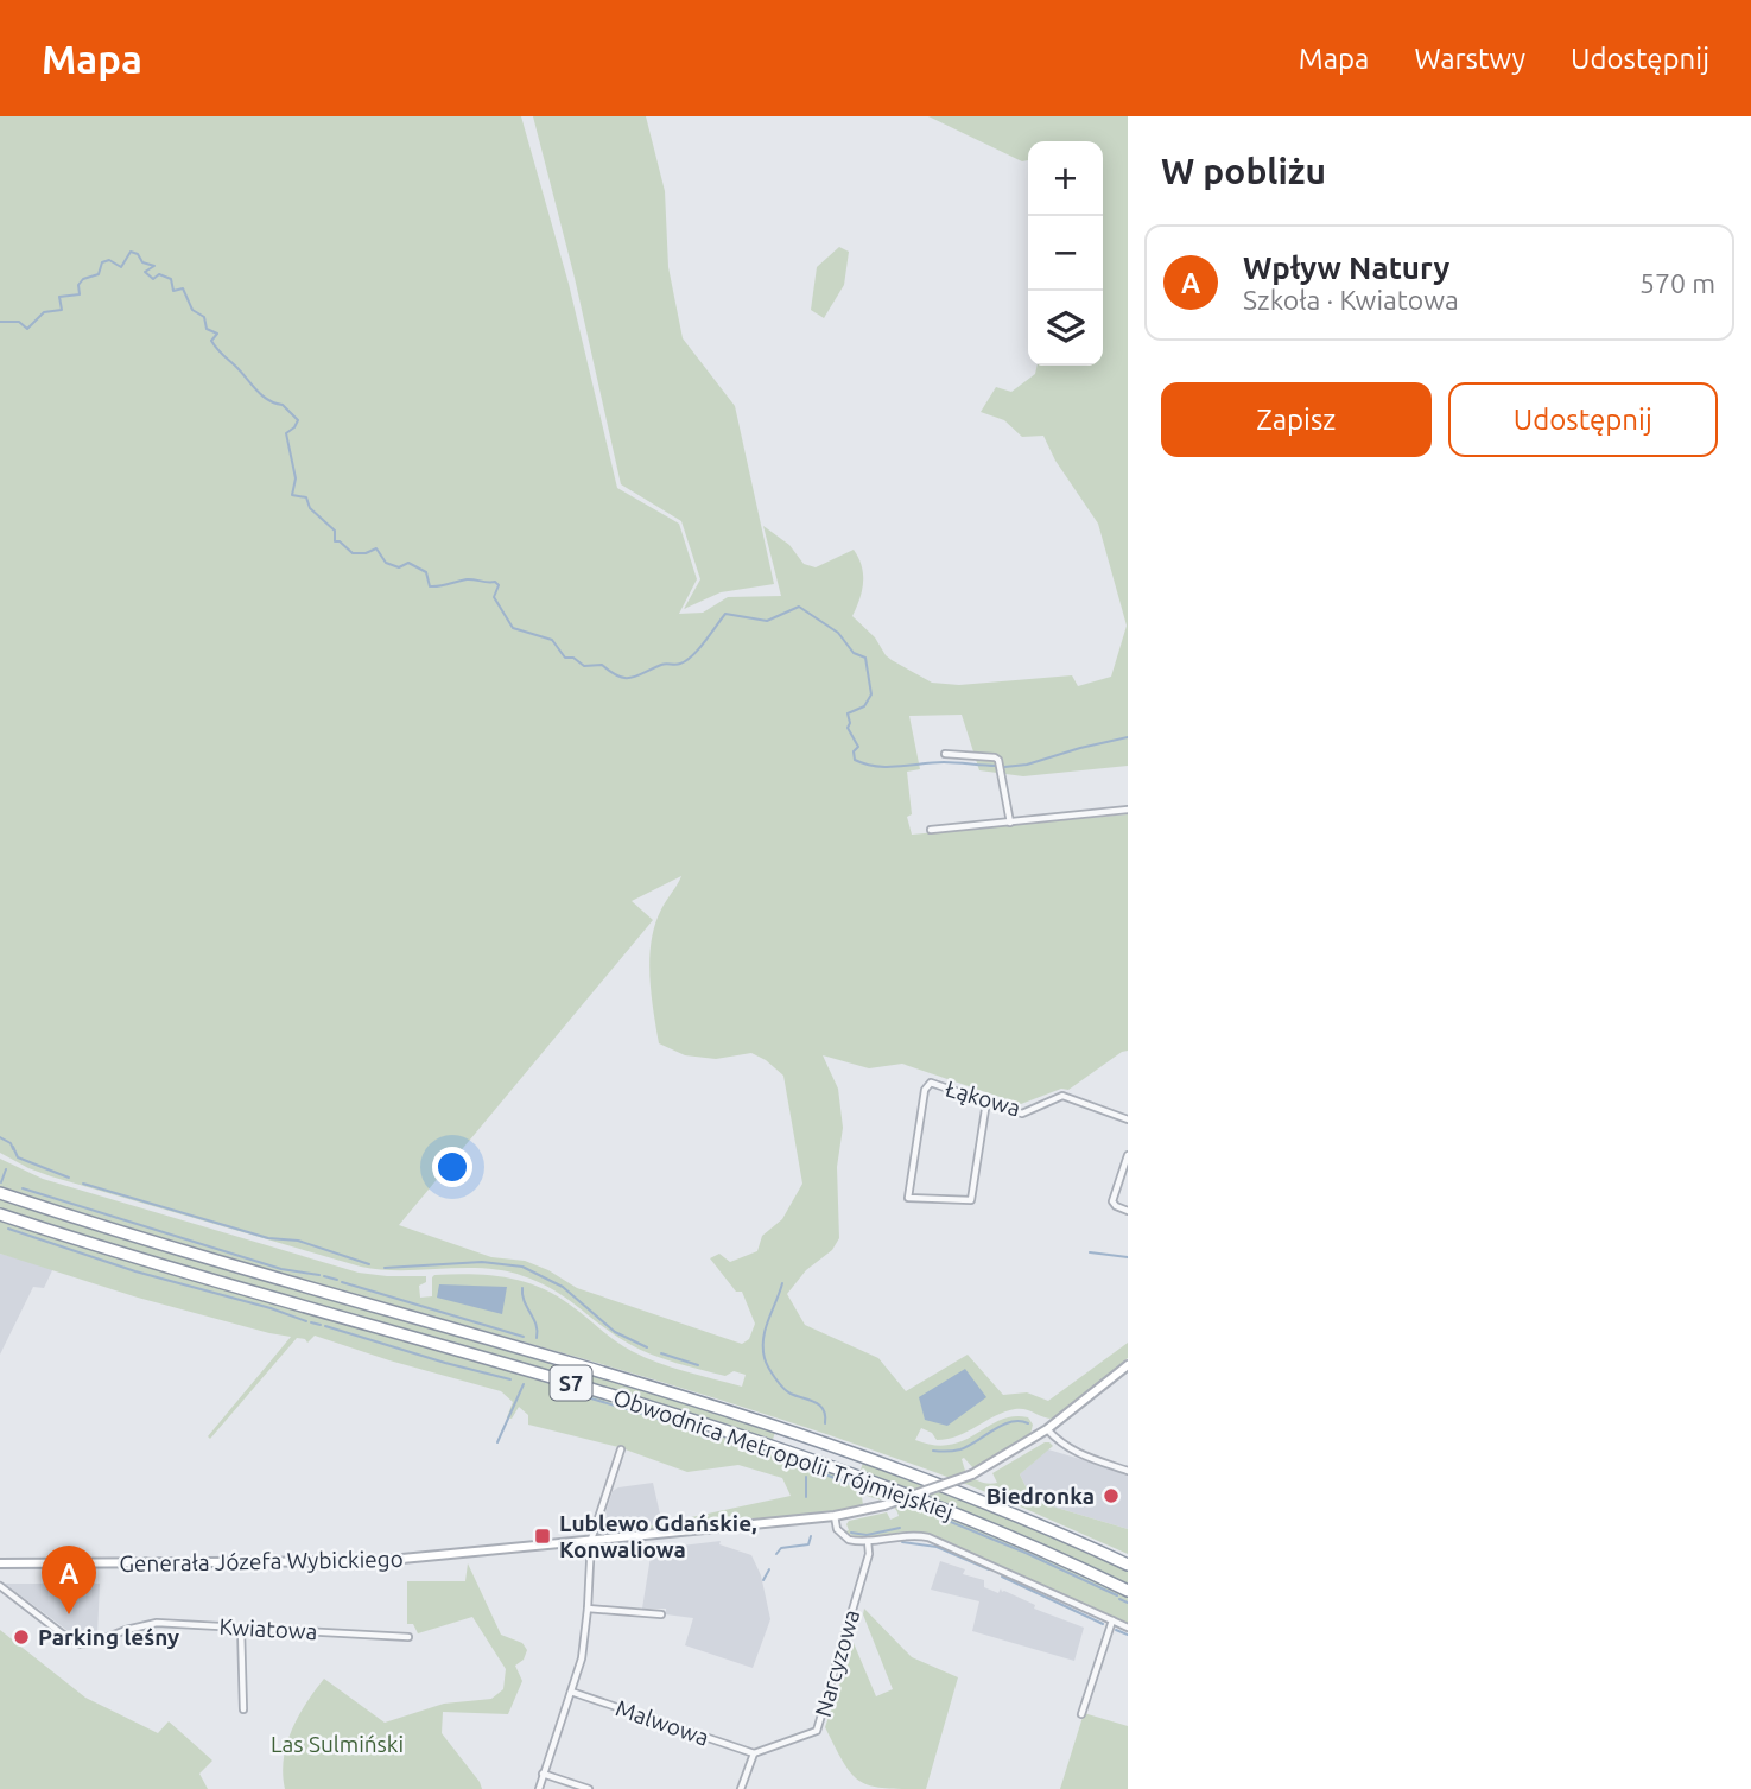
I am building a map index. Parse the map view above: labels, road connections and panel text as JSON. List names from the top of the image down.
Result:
{
  "streets": {
    "highway": ["S7", "Obwodnica Metropolii Trójmiejskiej"],
    "main road": ["Generała Józefa Wybickiego"],
    "street": [
      "Łąkowa",
      "Kwiatowa",
      "Narcyzowa",
      "Malwowa"
    ]
  },
  "crossings": [
    ["Narcyzowa", "Malwowa"]
  ],
  "parks": ["Las Sulmiński"],
  "places": {
    "other": ["Biedronka", "Parking leśny"],
    "transit": ["Lublewo Gdańskie, Konwaliowa"]
  },
  "page": {
    "header": "Mapa",
    "nav": ["Mapa", "Warstwy", "Udostępnij"],
    "heading": "W pobliżu",
    "map_buttons": ["+", "−"],
    "list": [
      {
        "mark": "A",
        "name": "Wpływ Natury",
        "note": "Szkoła · Kwiatowa",
        "value": "570 m"
      }
    ],
    "buttons": ["Zapisz", "Udostępnij"],
    "pins": "A"
  }
}
